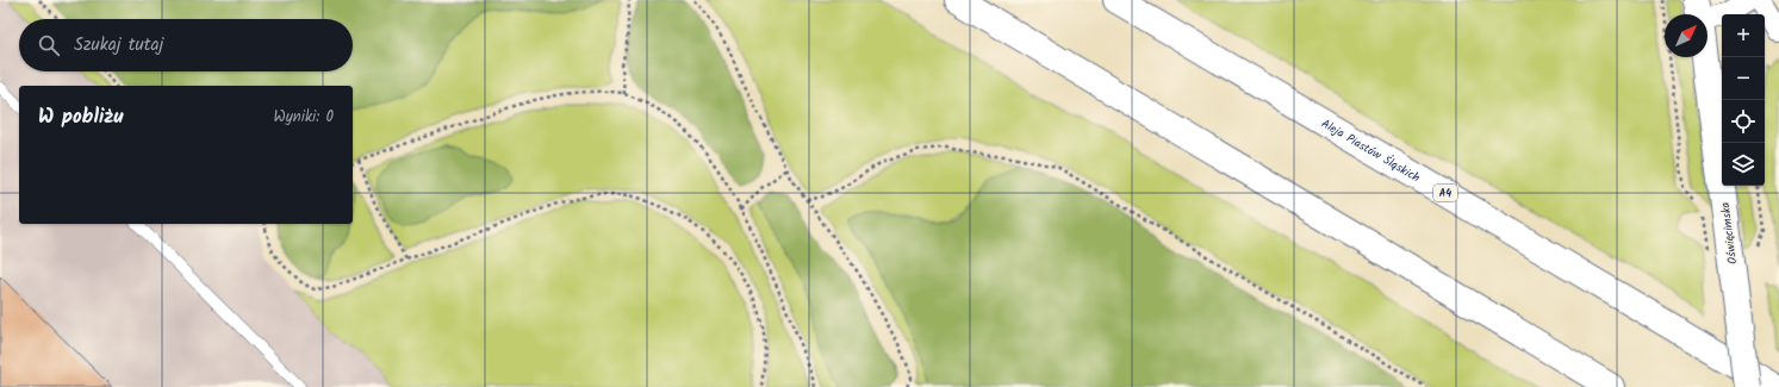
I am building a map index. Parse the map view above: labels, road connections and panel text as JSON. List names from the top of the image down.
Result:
{
  "streets": {
    "main road": ["Aleja Piastów Śląskich", "A4", "Oświęcimska"]
  },
  "north": "top right",
  "page": {
    "map_buttons": ["+", "−"],
    "search": "Szukaj tutaj",
    "heading": ["W pobliżu", "Wyniki: 0"]
  }
}
